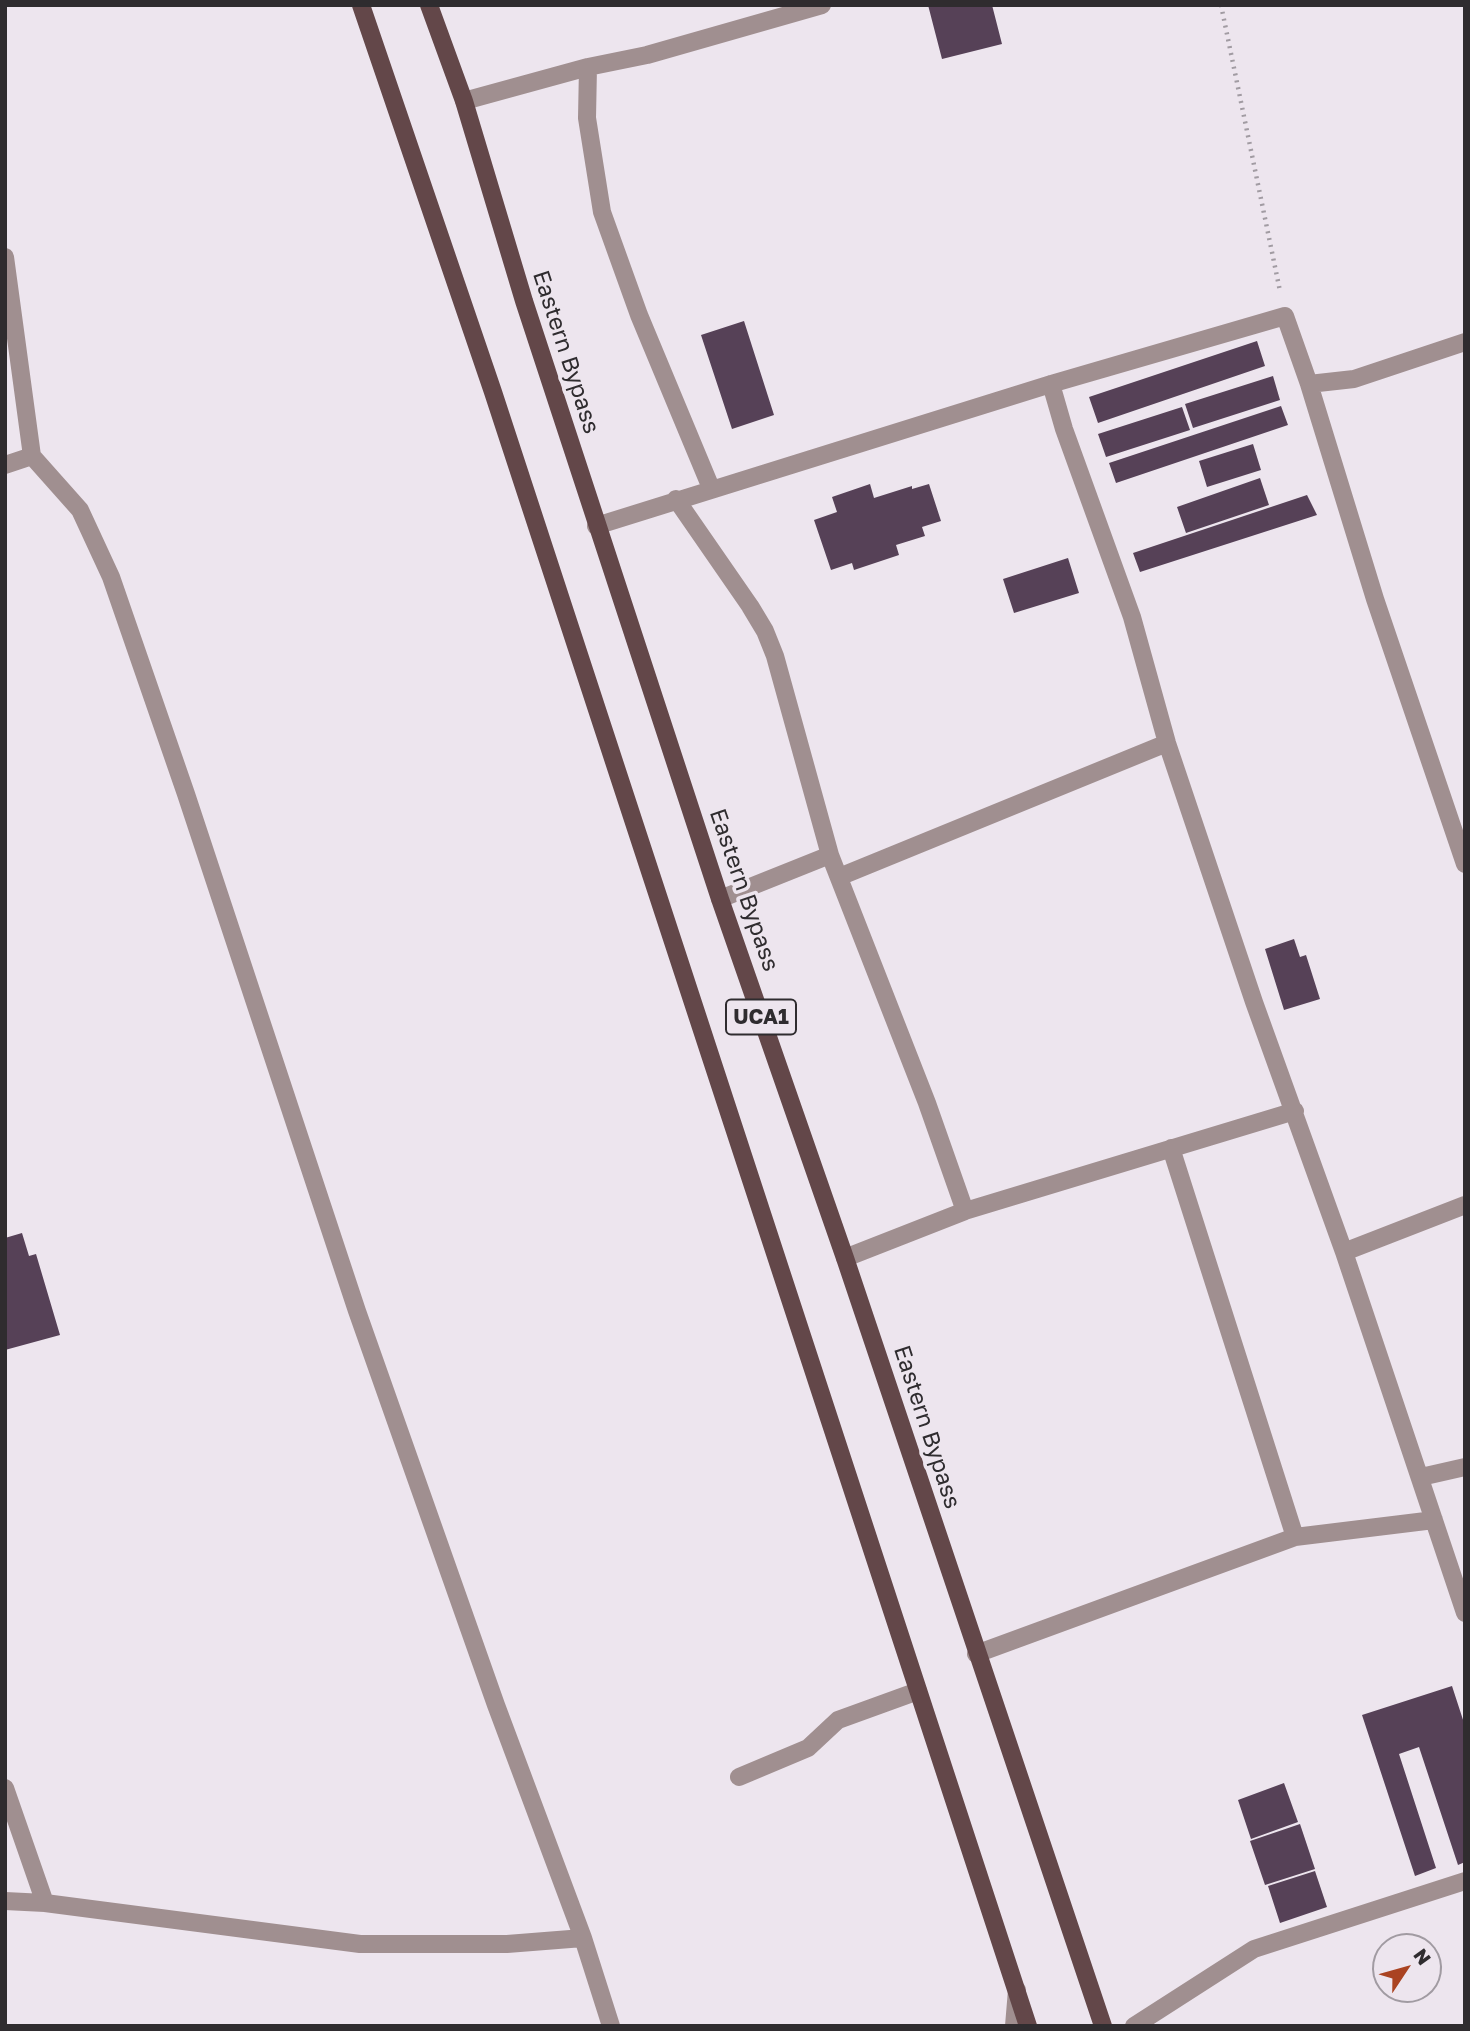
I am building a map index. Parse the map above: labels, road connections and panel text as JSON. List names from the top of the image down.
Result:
{
  "streets": {
    "main road": ["Eastern Bypass", "UCA1"]
  },
  "north": "top right"
}
